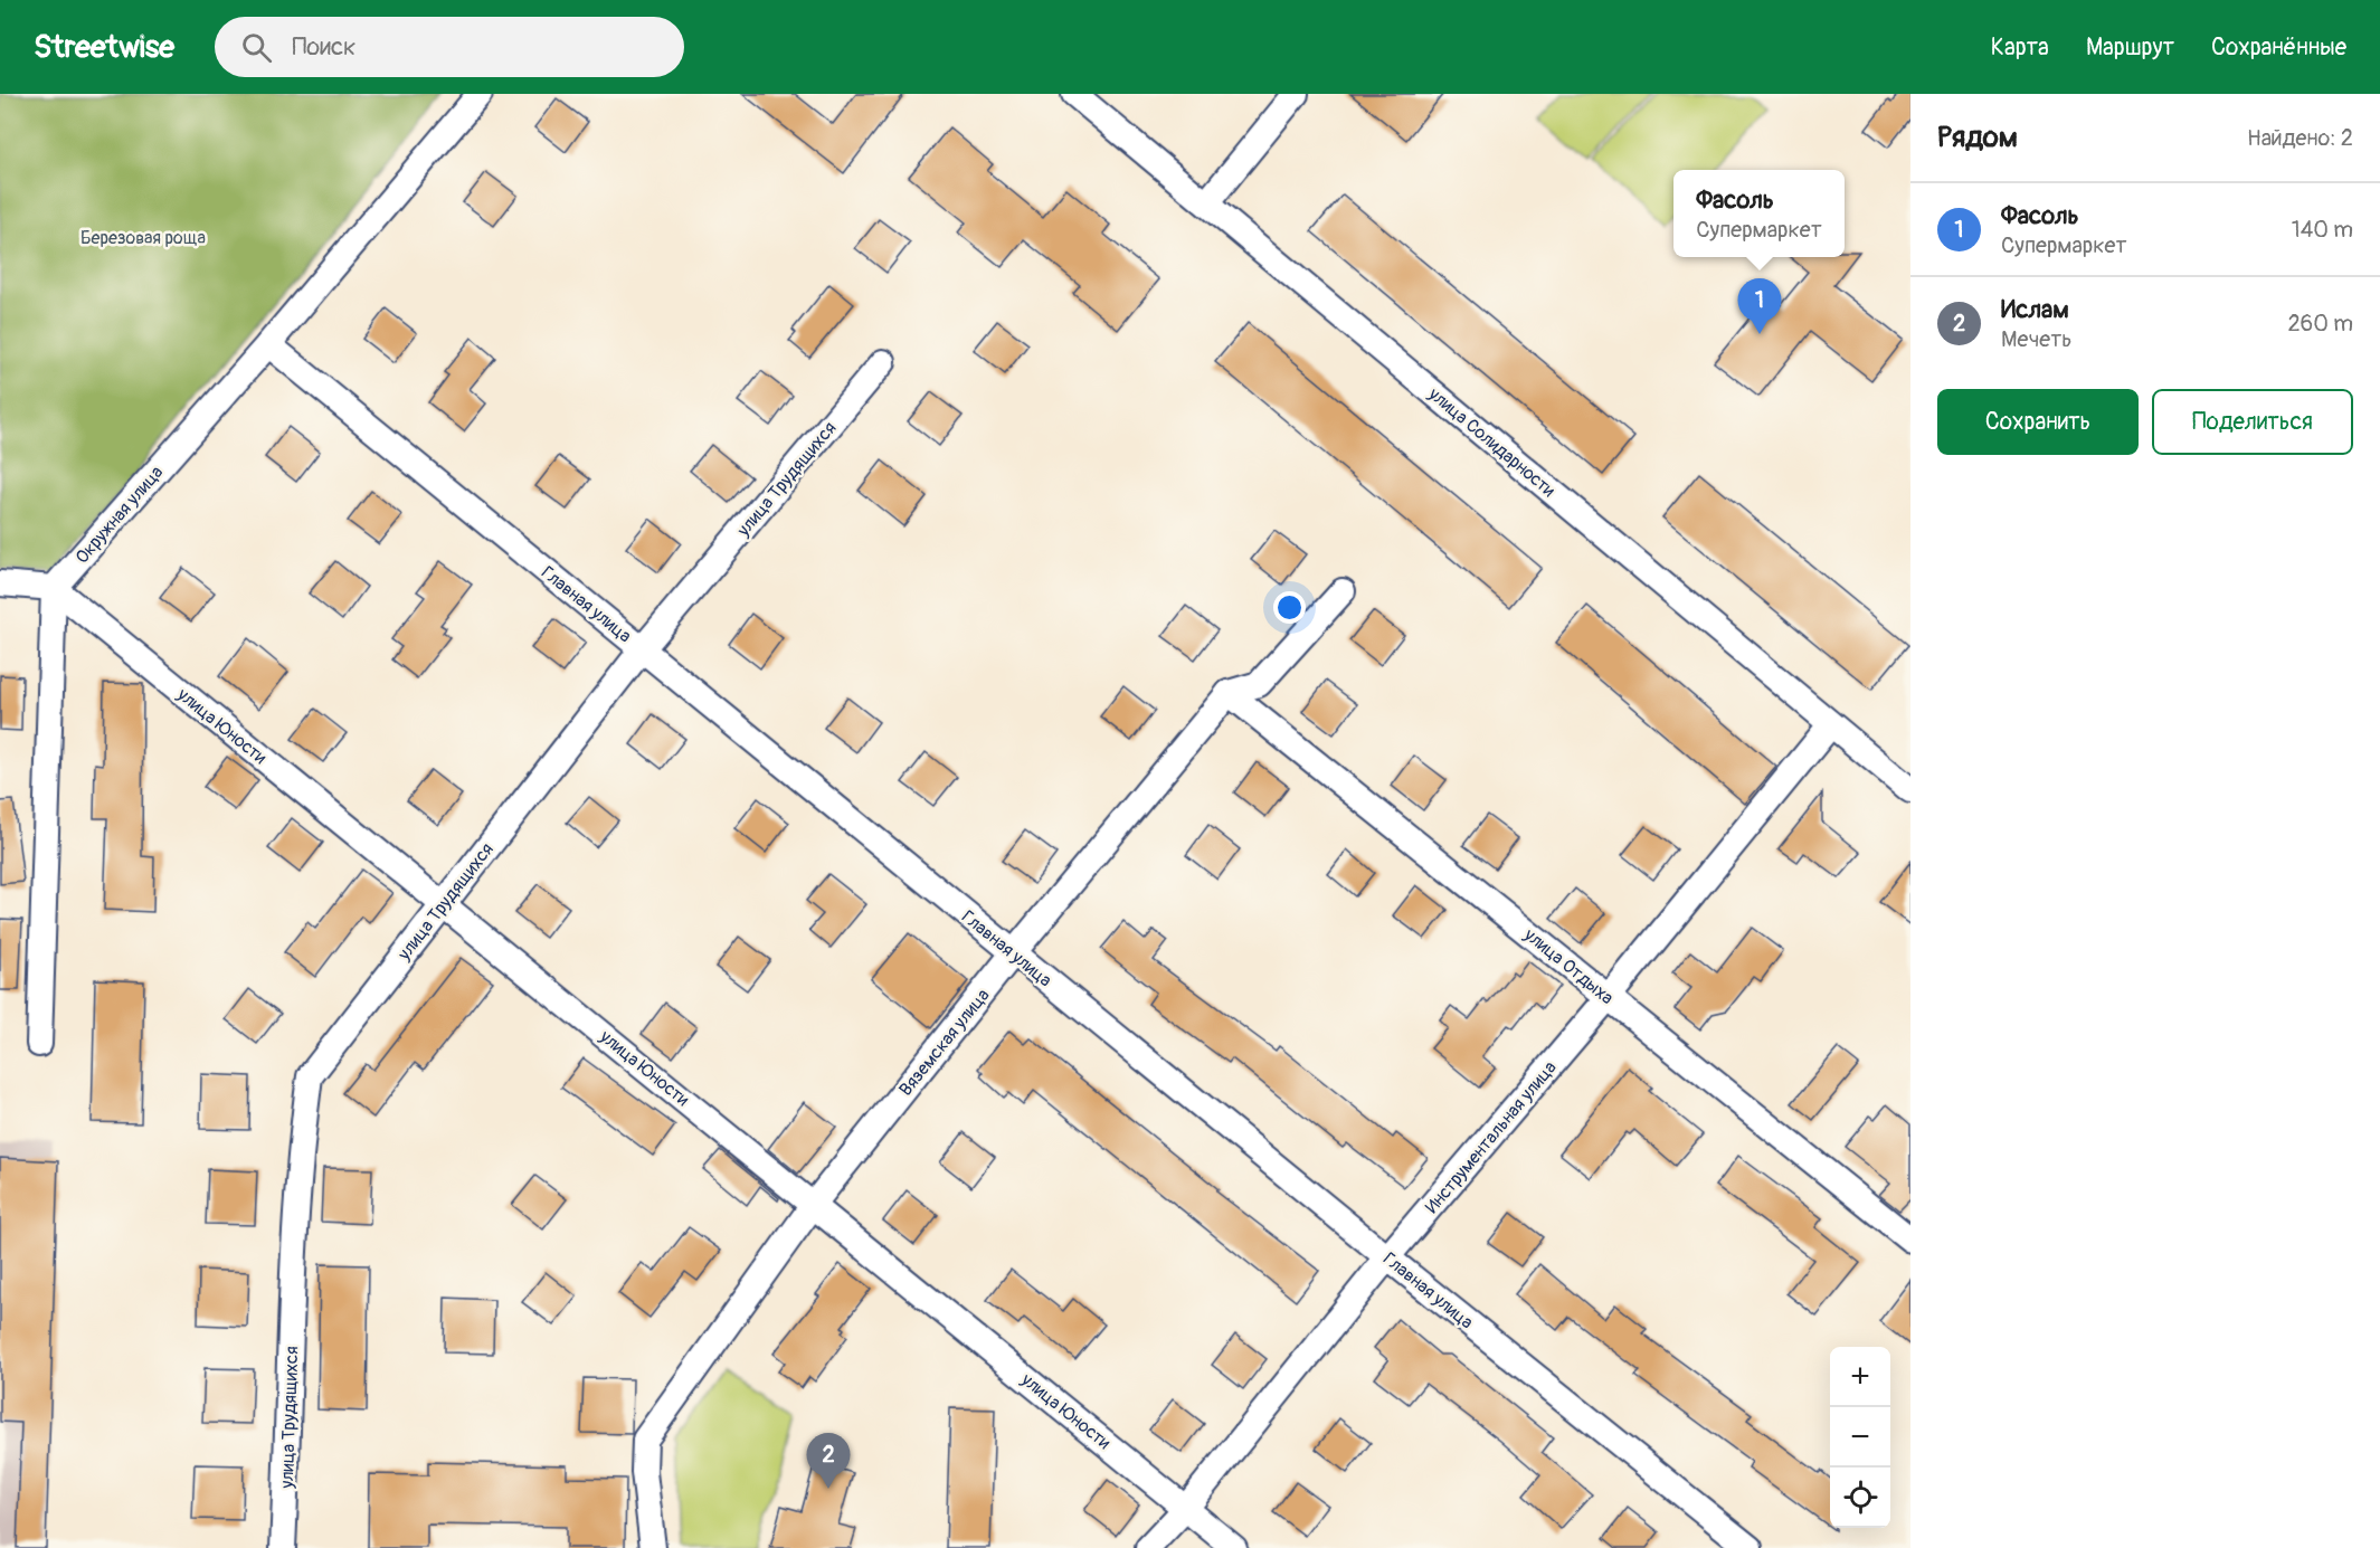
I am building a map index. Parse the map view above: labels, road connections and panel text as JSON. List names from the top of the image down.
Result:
{
  "streets": {
    "street": [
      "улица Солидарности",
      "улица Трудящихся",
      "Окружная улица",
      "Главная улица",
      "улица Юности",
      "улица Отдыха",
      "Вяземская улица",
      "Инструментальная улица"
    ]
  },
  "crossings": [
    ["улица Солидарности", "Инструментальная улица"],
    ["улица Трудящихся", "Главная улица"],
    ["улица Трудящихся", "улица Юности"],
    ["Окружная улица", "Главная улица"],
    ["Окружная улица", "улица Юности"],
    ["Главная улица", "Вяземская улица"],
    ["Главная улица", "Инструментальная улица"],
    ["улица Юности", "Вяземская улица"],
    ["улица Юности", "Инструментальная улица"],
    ["улица Отдыха", "Вяземская улица"],
    ["улица Отдыха", "Инструментальная улица"]
  ],
  "parks": ["Березовая роща"],
  "page": {
    "header": "Streetwise",
    "search": "Поиск",
    "nav": ["Карта", "Маршрут", "Сохранённые"],
    "heading": ["Рядом", "Найдено: 2"],
    "popup": ["Фасоль", "Супермаркет"],
    "list": [
      {
        "mark": "1",
        "name": "Фасоль",
        "note": "Супермаркет",
        "value": "140 m"
      },
      {
        "mark": "2",
        "name": "Ислам",
        "note": "Мечеть",
        "value": "260 m"
      }
    ],
    "pins": ["1", "2"],
    "buttons": ["Сохранить", "Поделиться"],
    "map_buttons": ["+", "−"]
  }
}
